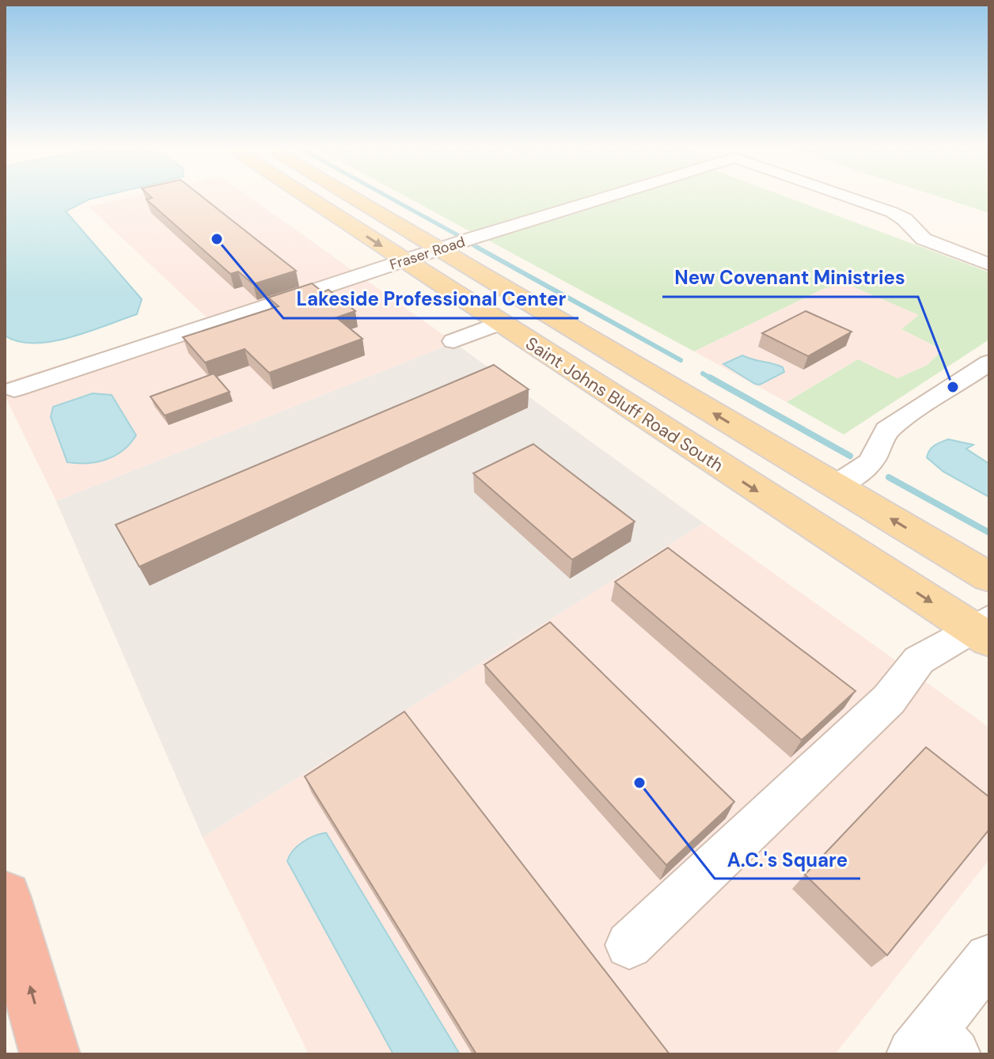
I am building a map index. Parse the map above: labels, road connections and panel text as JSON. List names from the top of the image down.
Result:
{
  "streets": {
    "main road": ["Saint Johns Bluff Road South"],
    "street": ["Fraser Road"]
  },
  "crossings": [
    ["Fraser Road", "Saint Johns Bluff Road South"]
  ],
  "places": ["Lakeside Professional Center", "New Covenant Ministries", "A.C.'s Square"]
}
